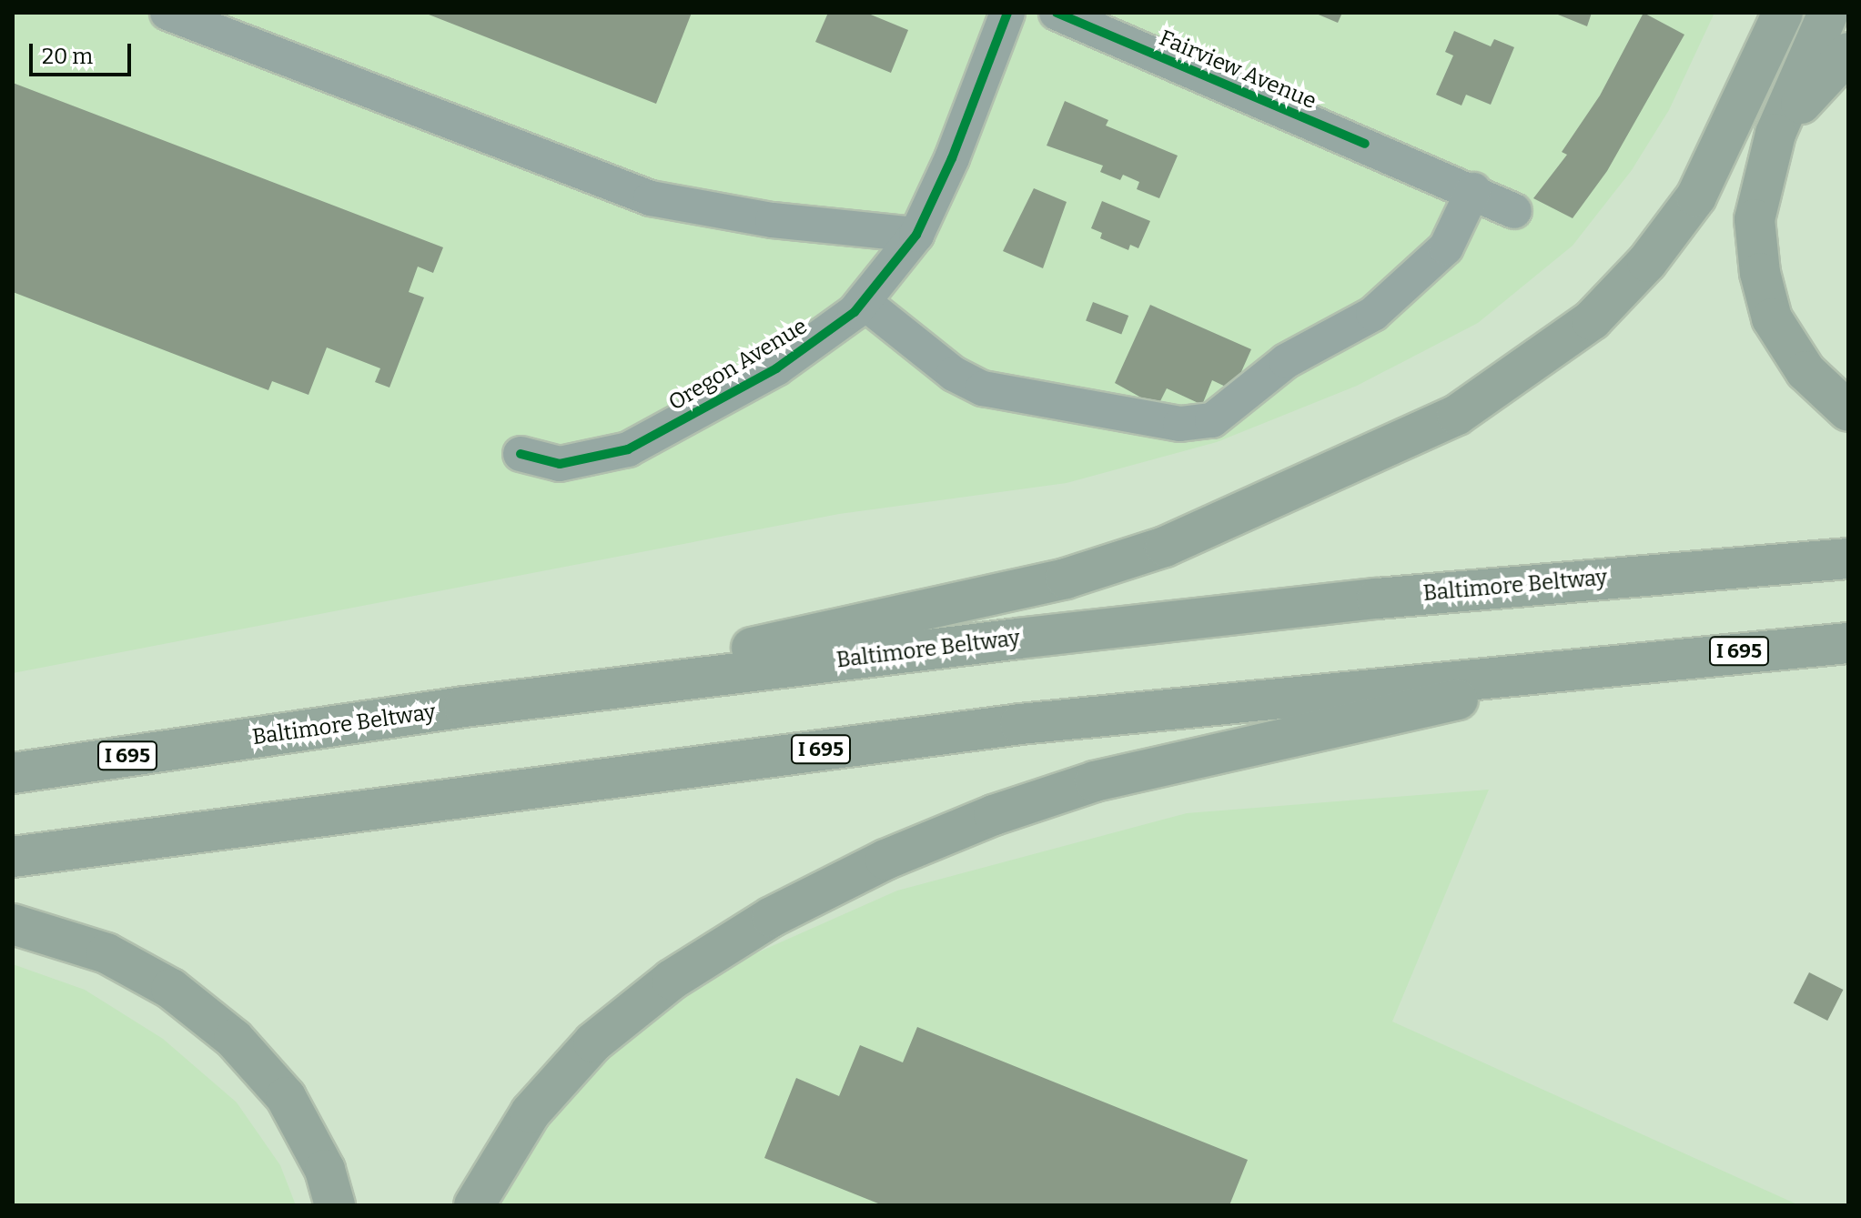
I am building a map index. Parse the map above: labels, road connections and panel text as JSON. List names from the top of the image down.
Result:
{
  "streets": {
    "highway": ["Baltimore Beltway", "I 695"],
    "street": ["Fairview Avenue", "Oregon Avenue"]
  },
  "scale_bar": "20 m"
}
